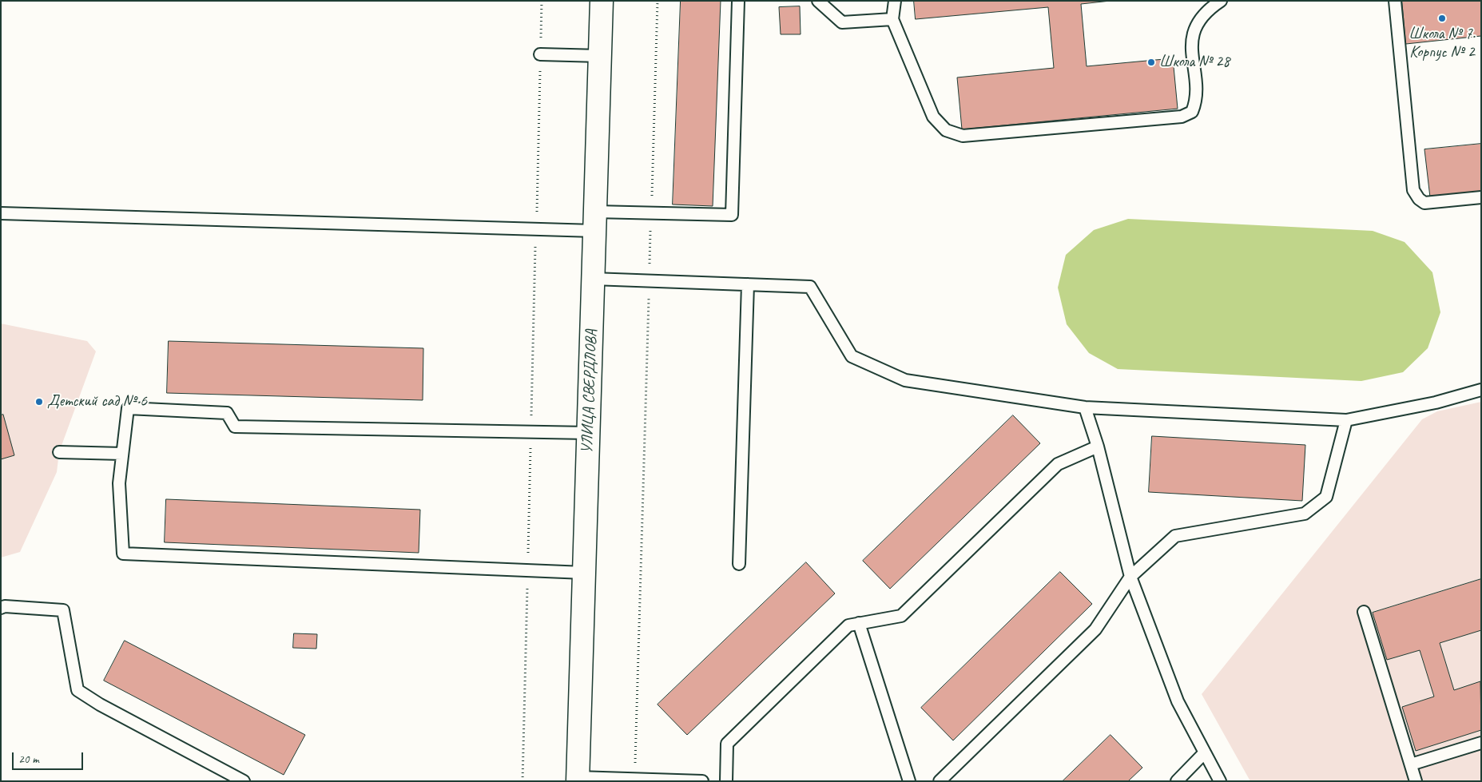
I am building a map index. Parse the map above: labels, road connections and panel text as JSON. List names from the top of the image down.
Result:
{
  "streets": {
    "main road": ["УЛИЦА СВЕРДЛОВА"]
  },
  "places": ["Школа № 7. Корпус № 2", "Школа № 28", "Детский сад № 6"],
  "scale_bar": "20 m"
}
